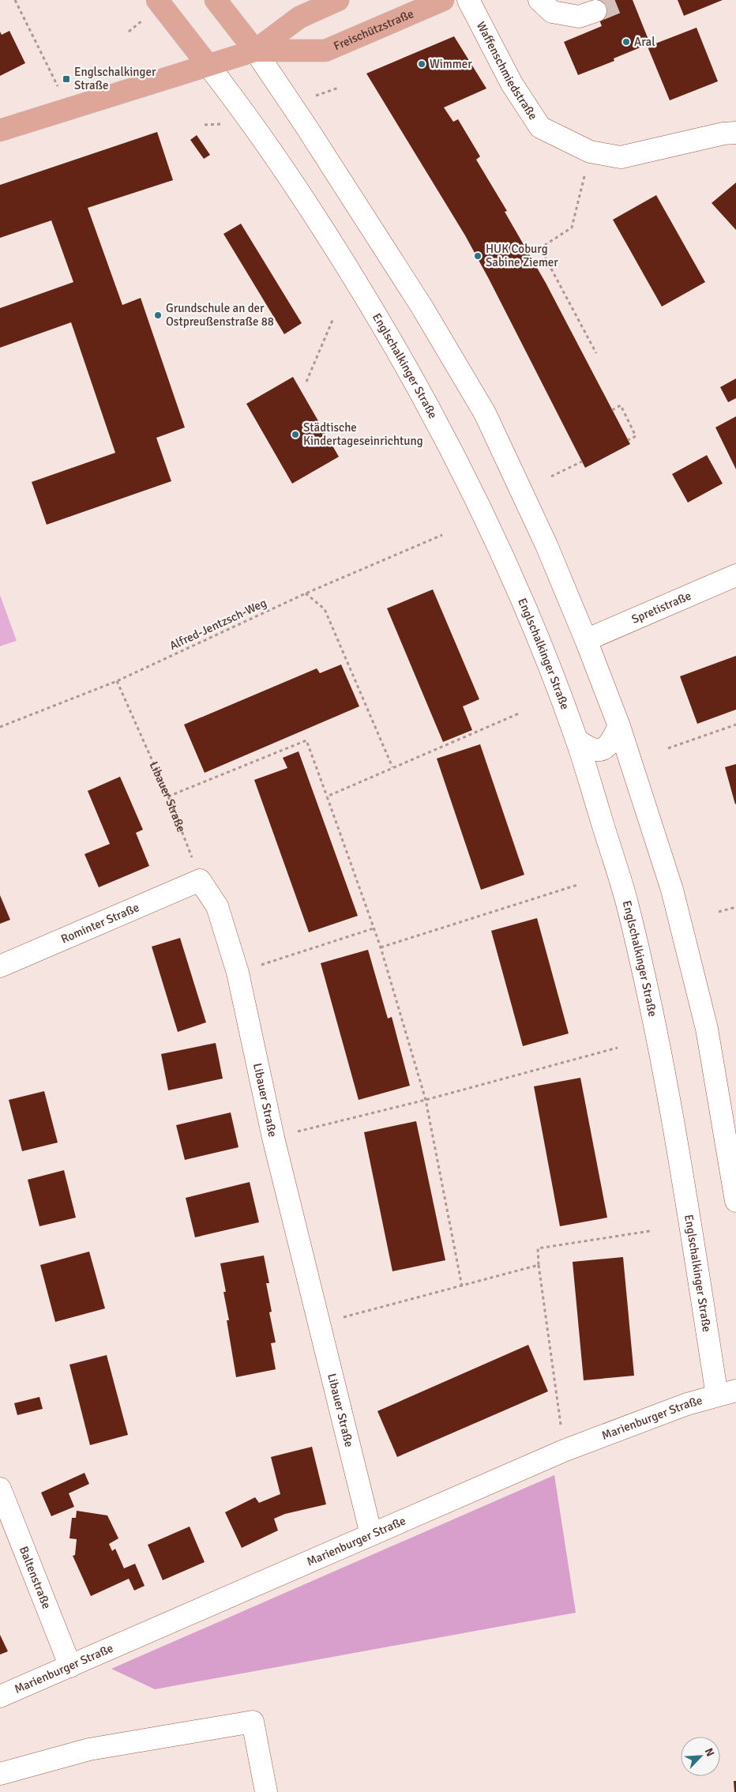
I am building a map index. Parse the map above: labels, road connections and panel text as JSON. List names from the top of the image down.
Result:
{
  "streets": {
    "main road": ["Freischützstraße", "Englschalkinger Straße"],
    "street": [
      "Waffenschmiedstraße",
      "Spretistraße",
      "Libauer Straße",
      "Rominter Straße",
      "Marienburger Straße",
      "Baltenstraße"
    ],
    "path": ["Alfred-Jentzsch-Weg"]
  },
  "crossings": [
    ["Freischützstraße", "Englschalkinger Straße"],
    ["Englschalkinger Straße", "Marienburger Straße"],
    ["Alfred-Jentzsch-Weg", "Libauer Straße"],
    ["Libauer Straße", "Rominter Straße"],
    ["Libauer Straße", "Marienburger Straße"],
    ["Marienburger Straße", "Baltenstraße"]
  ],
  "places": {
    "other": [
      "Aral",
      "Wimmer",
      "HUK Coburg Sabine Ziemer",
      "Grundschule an der Ostpreußenstraße 88",
      "Städtische Kindertageseinrichtung"
    ],
    "transit": ["Englschalkinger Straße"]
  },
  "north": "top right"
}
